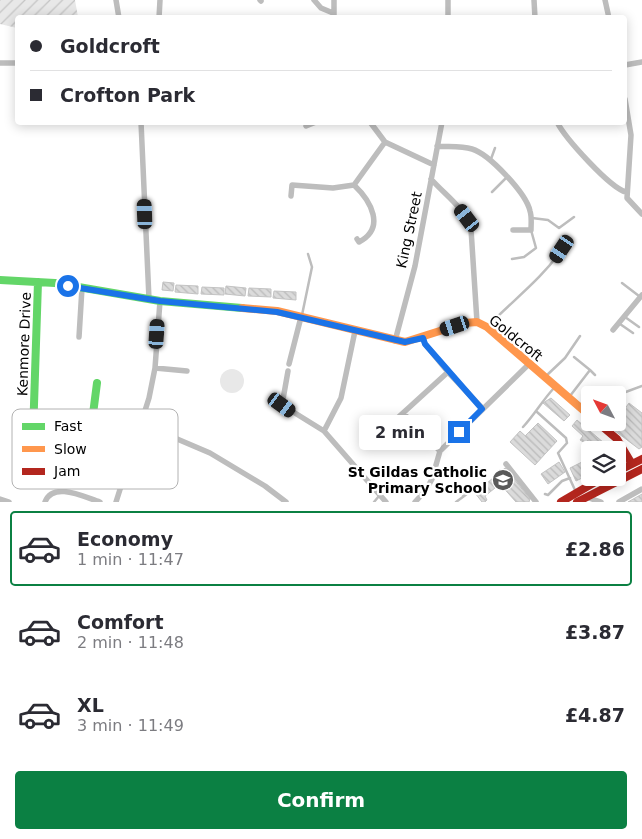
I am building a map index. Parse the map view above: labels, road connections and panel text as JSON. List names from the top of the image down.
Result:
{
  "streets": {
    "street": ["King Street", "Goldcroft", "Kenmore Drive"]
  },
  "crossings": [
    ["King Street", "Goldcroft"],
    ["Goldcroft", "Kenmore Drive"]
  ],
  "places": {
    "school or university": ["St Gildas Catholic Primary School"]
  },
  "legend": ["Fast", "Slow", "Jam"],
  "north": "top left",
  "page": {
    "banner": ["Goldcroft", "Crofton Park"],
    "bubble": "2 min",
    "list": [
      {
        "name": "Economy",
        "note": "1 min · 11:47",
        "value": "£2.86"
      },
      {
        "name": "Comfort",
        "note": "2 min · 11:48",
        "value": "£3.87"
      },
      {
        "name": "XL",
        "note": "3 min · 11:49",
        "value": "£4.87"
      }
    ],
    "buttons": "Confirm"
  }
}
